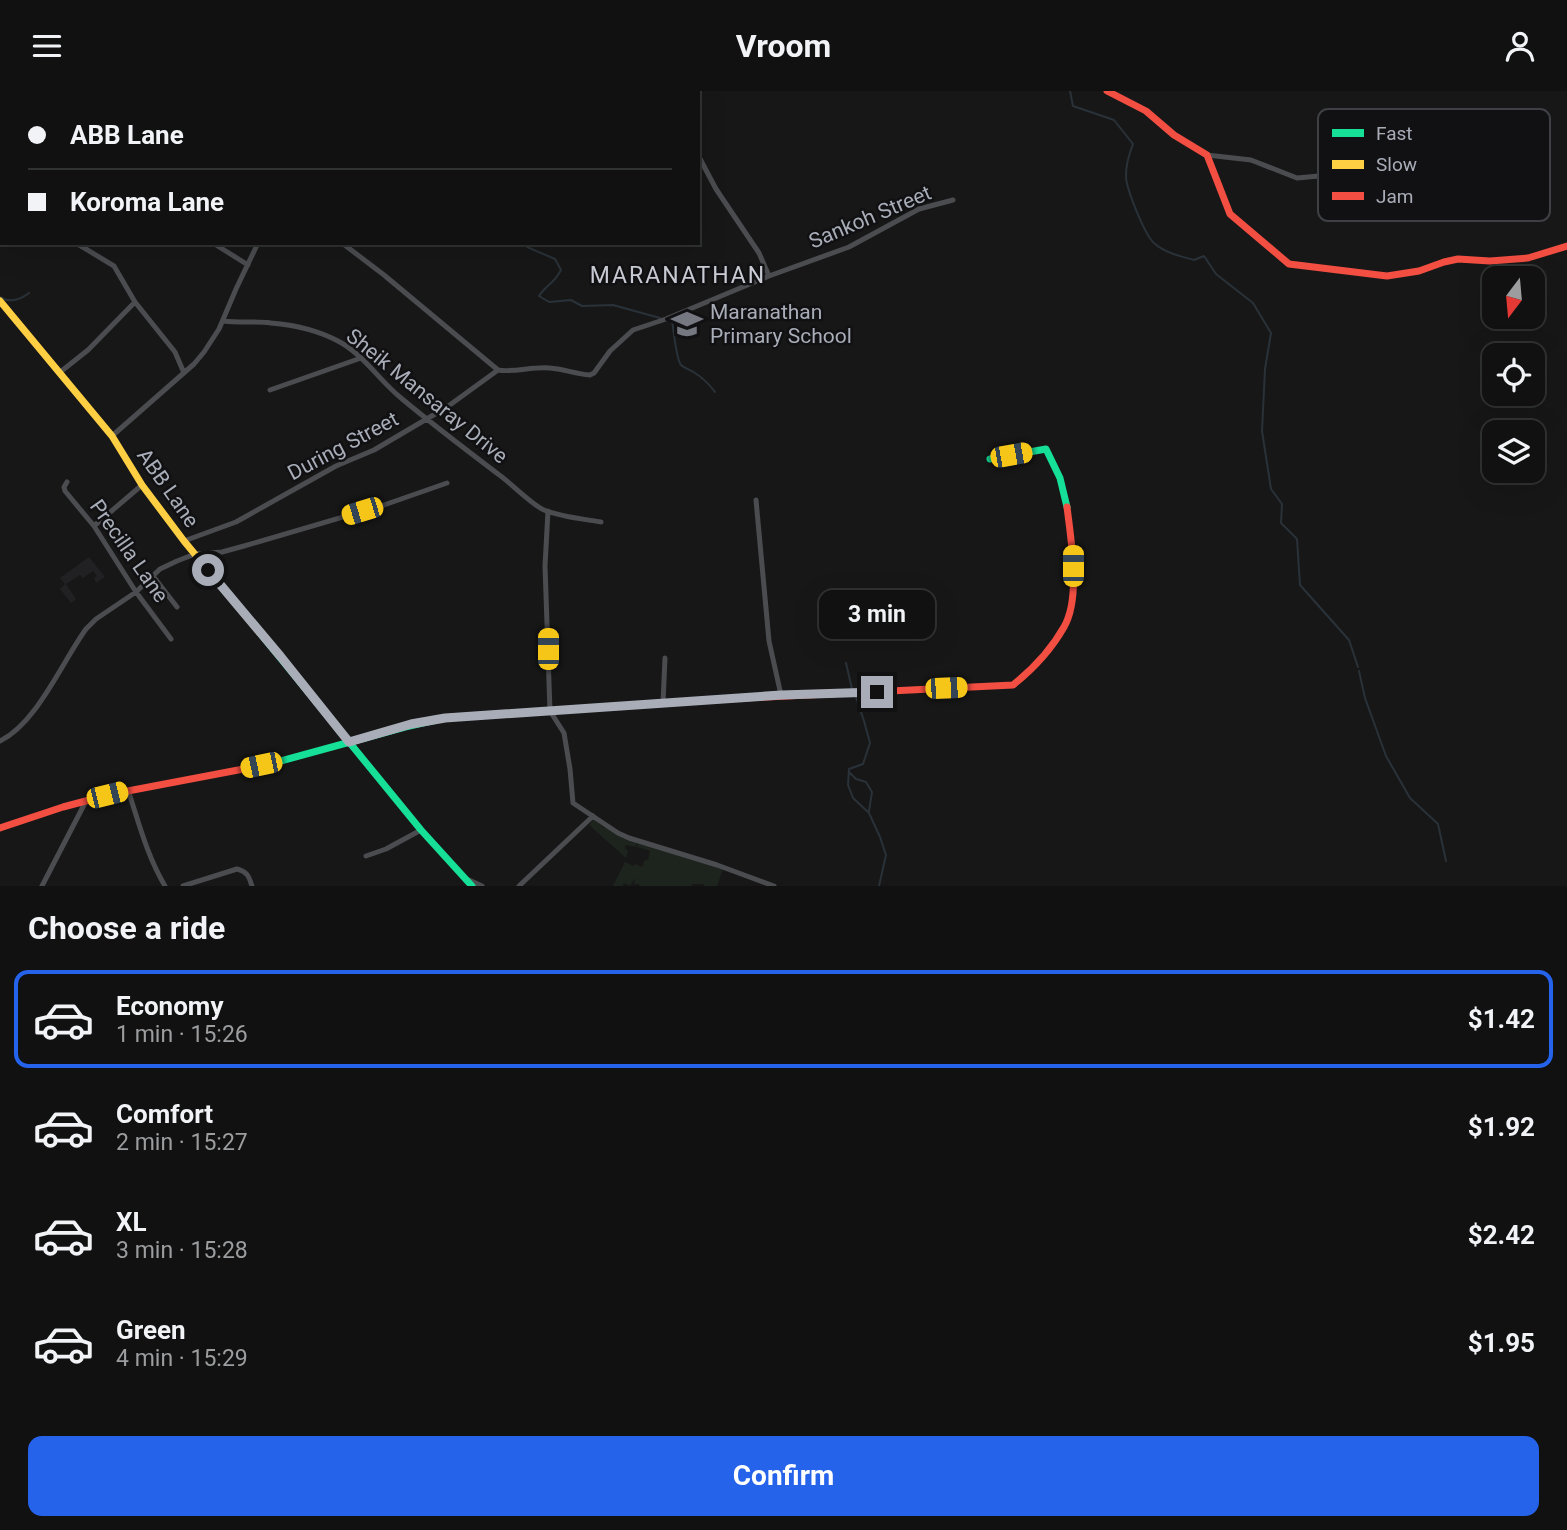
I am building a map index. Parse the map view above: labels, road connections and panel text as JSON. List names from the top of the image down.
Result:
{
  "streets": {
    "street": [
      "Sankoh Street",
      "Sheik Mansaray Drive",
      "During Street",
      "ABB Lane",
      "Precilla Lane"
    ]
  },
  "crossings": [
    ["Sankoh Street", "During Street"],
    ["Sheik Mansaray Drive", "During Street"],
    ["During Street", "ABB Lane"]
  ],
  "districts": ["MARANATHAN"],
  "places": {
    "school or university": ["Maranathan Primary School"]
  },
  "legend": ["Fast", "Slow", "Jam"],
  "north": "bottom",
  "page": {
    "header": "Vroom",
    "banner": ["ABB Lane", "Koroma Lane"],
    "bubble": "3 min",
    "heading": "Choose a ride",
    "list": [
      {
        "name": "Economy",
        "note": "1 min · 15:26",
        "value": "$1.42"
      },
      {
        "name": "Comfort",
        "note": "2 min · 15:27",
        "value": "$1.92"
      },
      {
        "name": "XL",
        "note": "3 min · 15:28",
        "value": "$2.42"
      },
      {
        "name": "Green",
        "note": "4 min · 15:29",
        "value": "$1.95"
      }
    ],
    "buttons": "Confirm"
  }
}
